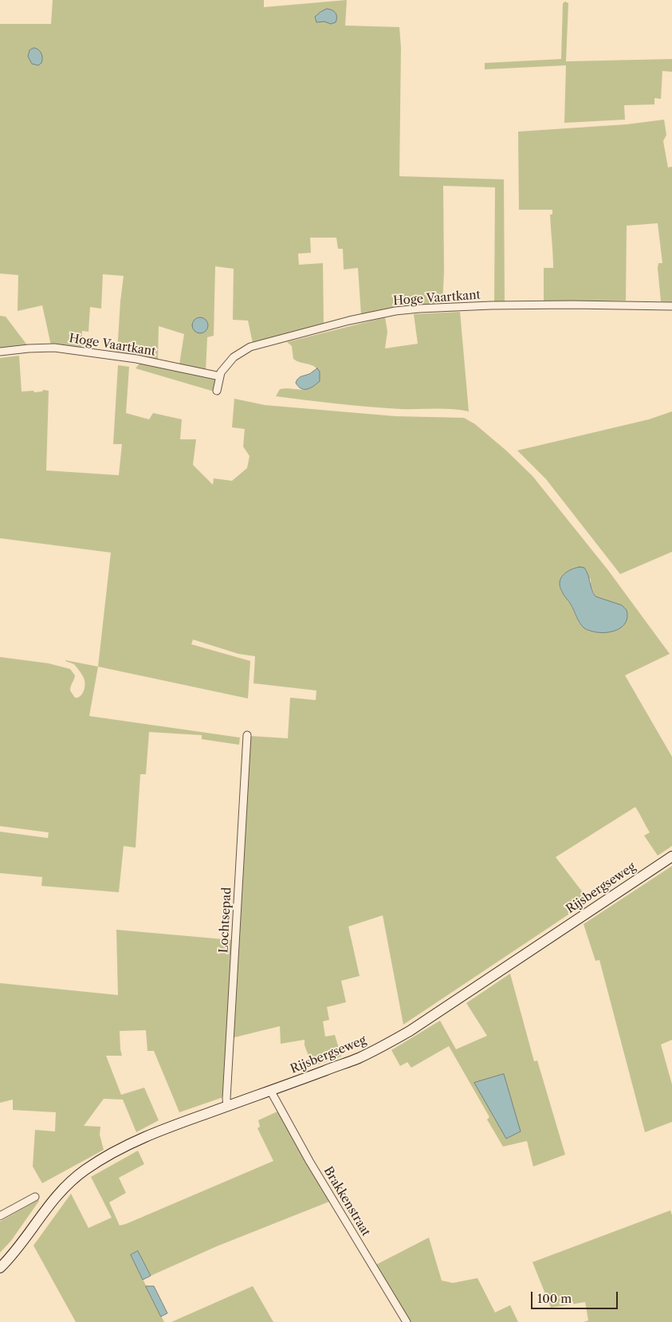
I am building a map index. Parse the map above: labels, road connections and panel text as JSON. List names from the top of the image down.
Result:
{
  "streets": {
    "main road": ["Rijsbergseweg"],
    "street": ["Hoge Vaartkant", "Lochtsepad", "Brakkenstraat"]
  },
  "crossings": [
    ["Rijsbergseweg", "Lochtsepad"],
    ["Rijsbergseweg", "Brakkenstraat"]
  ],
  "scale_bar": "100 m"
}
